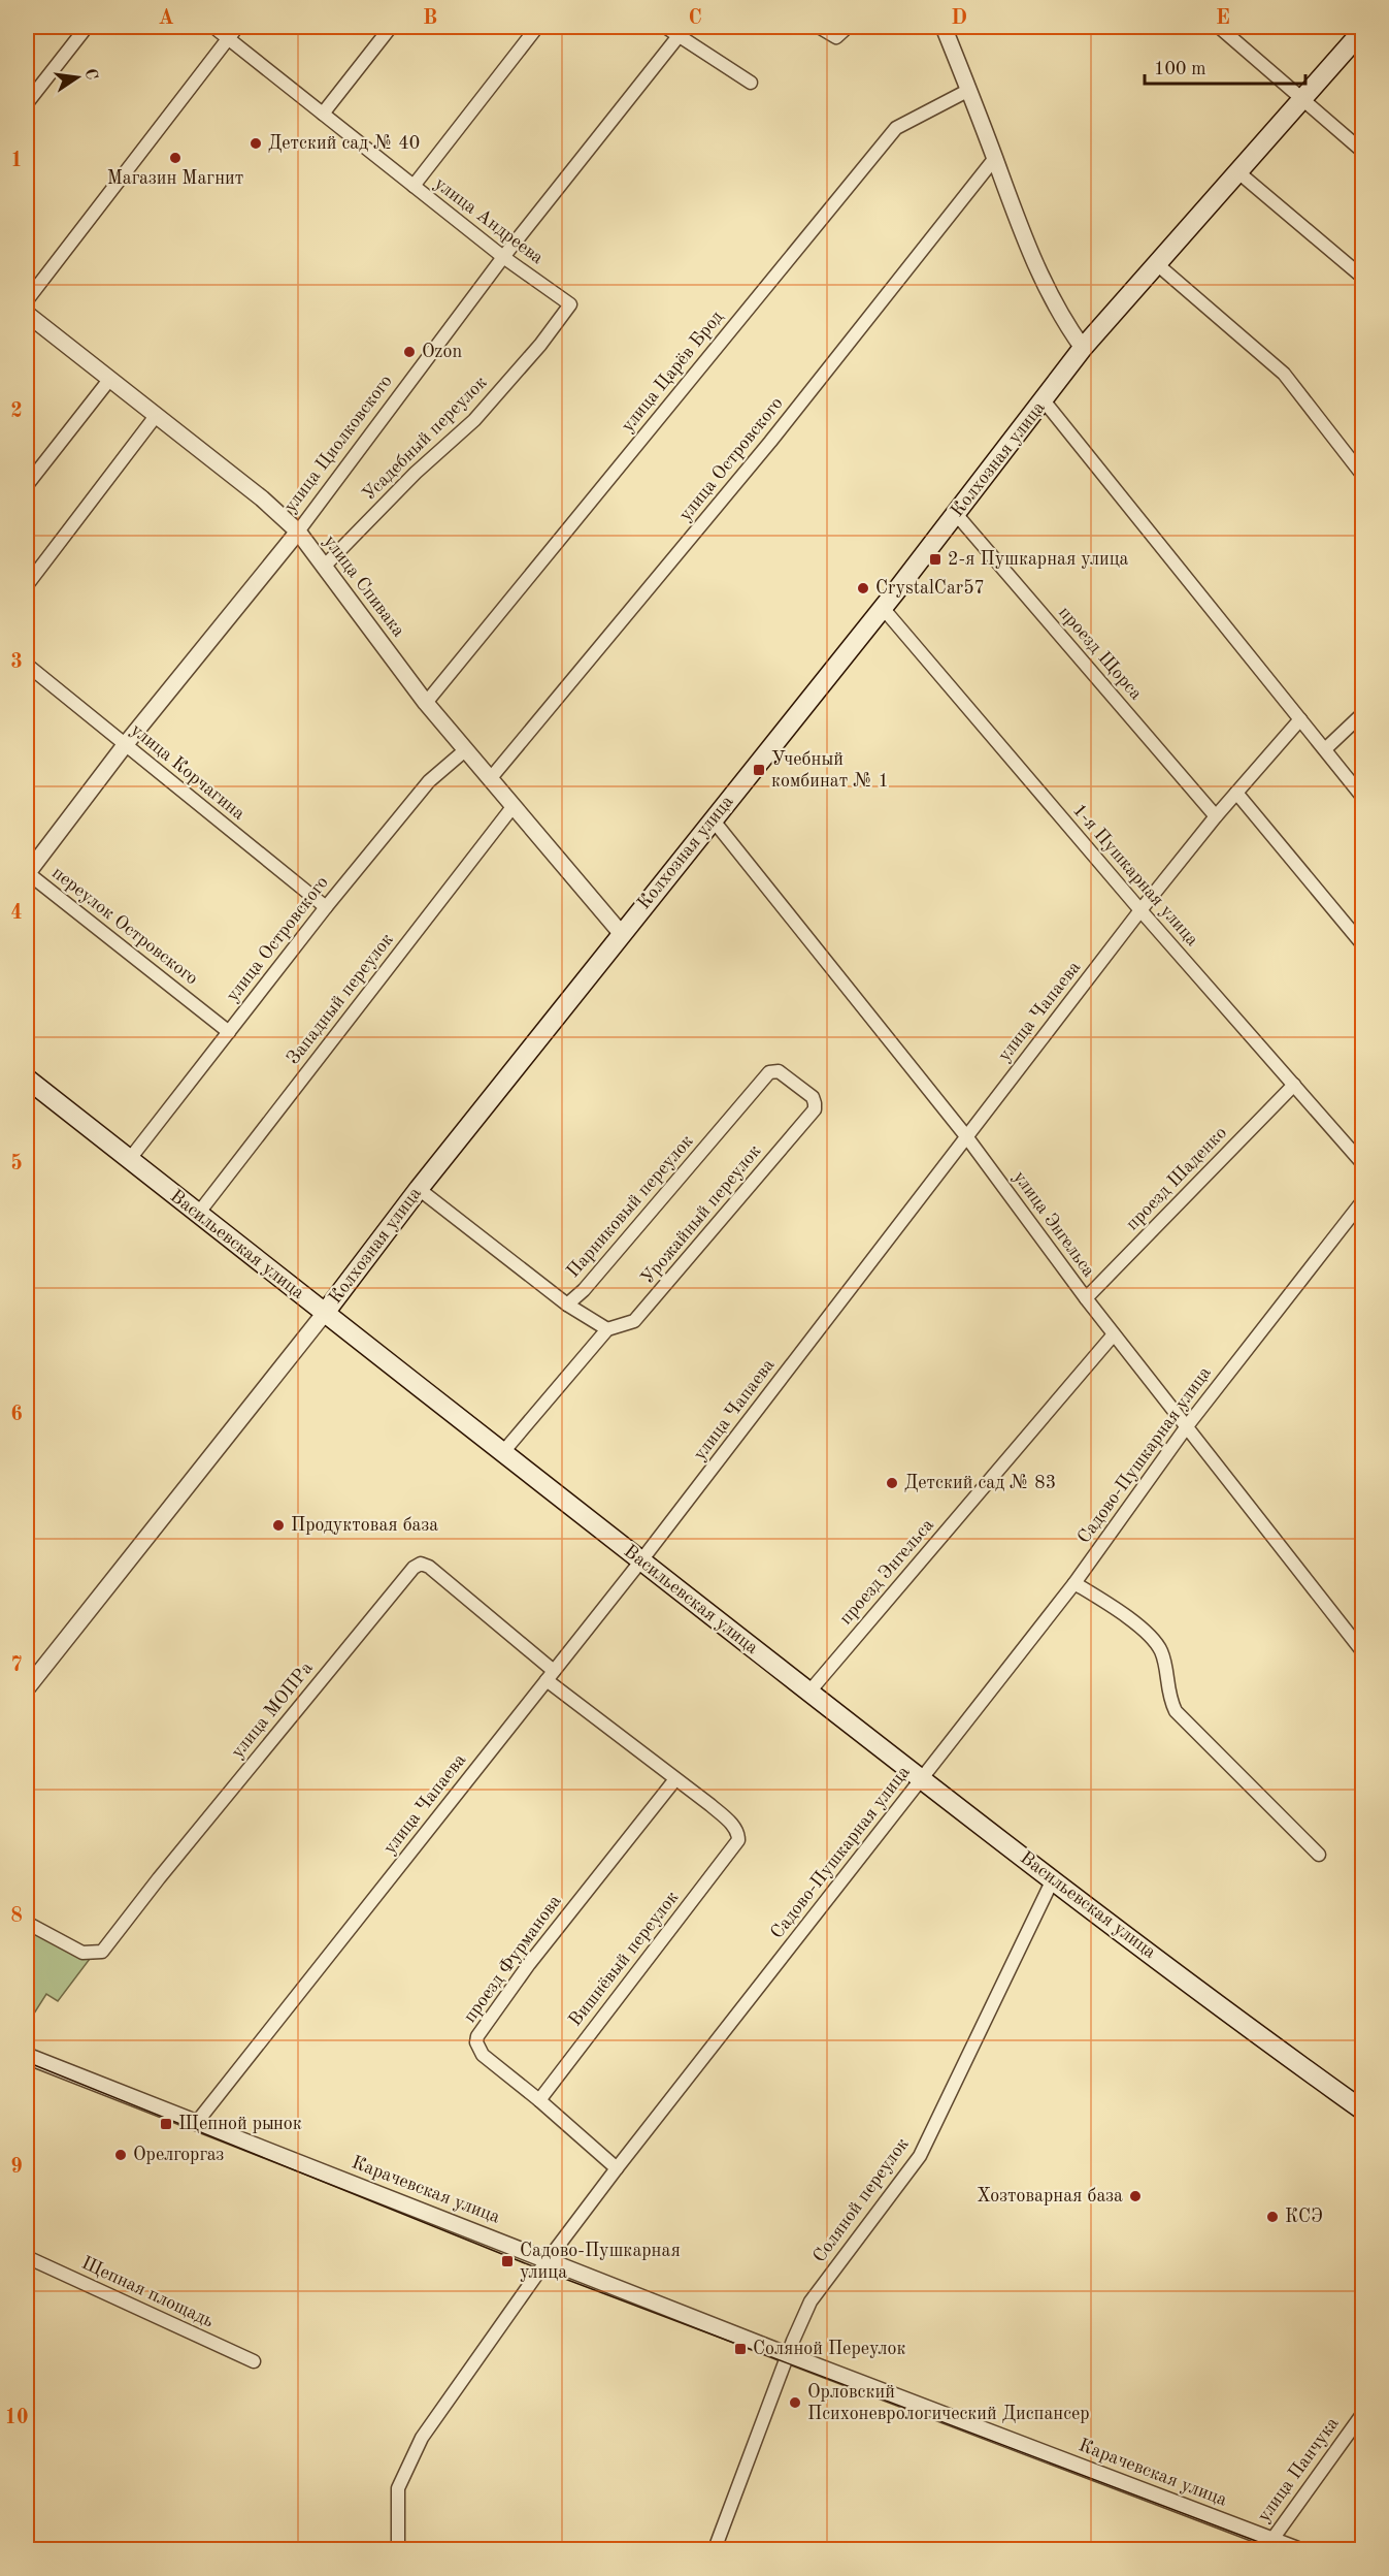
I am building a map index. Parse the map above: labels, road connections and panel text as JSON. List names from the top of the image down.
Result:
{
  "streets": {
    "main road": ["Колхозная улица", "Васильевская улица"],
    "street": [
      "улица Андреева",
      "улица Царёв Брод",
      "Усадебный переулок",
      "улица Циолковского",
      "улица Островского",
      "улица Спивака",
      "проезд Щорса",
      "улица Корчагина",
      "1-я Пушкарная улица",
      "переулок Островского",
      "Западный переулок",
      "улица Чапаева",
      "проезд Шаденко",
      "Парниковый переулок",
      "Урожайный переулок",
      "улица Энгельса",
      "Садово-Пушкарная улица",
      "проезд Энгельса",
      "улица МОПРа",
      "проезд Фурманова",
      "Вишнёвый переулок",
      "Карачевская улица",
      "Соляной переулок",
      "Щепная площадь",
      "улица Панчука"
    ]
  },
  "crossings": [
    ["улица Андреева", "Усадебный переулок"],
    ["улица Андреева", "улица Циолковского"],
    ["улица Царёв Брод", "улица Спивака"],
    ["Усадебный переулок", "улица Спивака"],
    ["улица Циолковского", "улица Спивака"],
    ["улица Циолковского", "улица Корчагина"],
    ["улица Циолковского", "переулок Островского"],
    ["улица Островского", "улица Спивака"],
    ["улица Островского", "улица Корчагина"],
    ["улица Островского", "переулок Островского"],
    ["улица Островского", "Васильевская улица"],
    ["Колхозная улица", "улица Спивака"],
    ["Колхозная улица", "проезд Щорса"],
    ["Колхозная улица", "1-я Пушкарная улица"],
    ["Колхозная улица", "Парниковый переулок"],
    ["Колхозная улица", "улица Энгельса"],
    ["Колхозная улица", "Васильевская улица"],
    ["улица Спивака", "Западный переулок"],
    ["проезд Щорса", "улица Чапаева"],
    ["1-я Пушкарная улица", "улица Чапаева"],
    ["1-я Пушкарная улица", "проезд Шаденко"],
    ["Западный переулок", "Васильевская улица"],
    ["улица Чапаева", "улица Энгельса"],
    ["улица Чапаева", "Васильевская улица"],
    ["улица Чапаева", "улица МОПРа"],
    ["улица Чапаева", "Карачевская улица"],
    ["проезд Шаденко", "улица Энгельса"],
    ["Парниковый переулок", "Урожайный переулок"],
    ["Урожайный переулок", "Васильевская улица"],
    ["улица Энгельса", "Садово-Пушкарная улица"],
    ["улица Энгельса", "проезд Энгельса"],
    ["Васильевская улица", "Садово-Пушкарная улица"],
    ["Васильевская улица", "проезд Энгельса"],
    ["Васильевская улица", "Соляной переулок"],
    ["Садово-Пушкарная улица", "проезд Фурманова"],
    ["Садово-Пушкарная улица", "Карачевская улица"],
    ["проезд Фурманова", "Вишнёвый переулок"],
    ["Карачевская улица", "Соляной переулок"],
    ["Карачевская улица", "улица Панчука"]
  ],
  "places": {
    "other": [
      "Детский сад № 40",
      "Магазин Магнит",
      "Ozon",
      "CrystalCar57",
      "Детский сад № 83",
      "Продуктовая база",
      "Орелгоргаз",
      "Хозтоварная база",
      "КСЭ",
      "Орловский Психоневрологический Диспансер"
    ],
    "transit": [
      "2-я Пушкарная улица",
      "Учебный комбинат № 1",
      "Щепной рынок",
      "Садово-Пушкарная улица",
      "Соляной Переулок"
    ]
  },
  "scale_bar": "100 m",
  "north": "right",
  "grid": {
    "columns": [
      "A",
      "B",
      "C",
      "D",
      "E"
    ],
    "rows": [
      "1",
      "2",
      "3",
      "4",
      "5",
      "6",
      "7",
      "8",
      "9",
      "10"
    ]
  }
}
